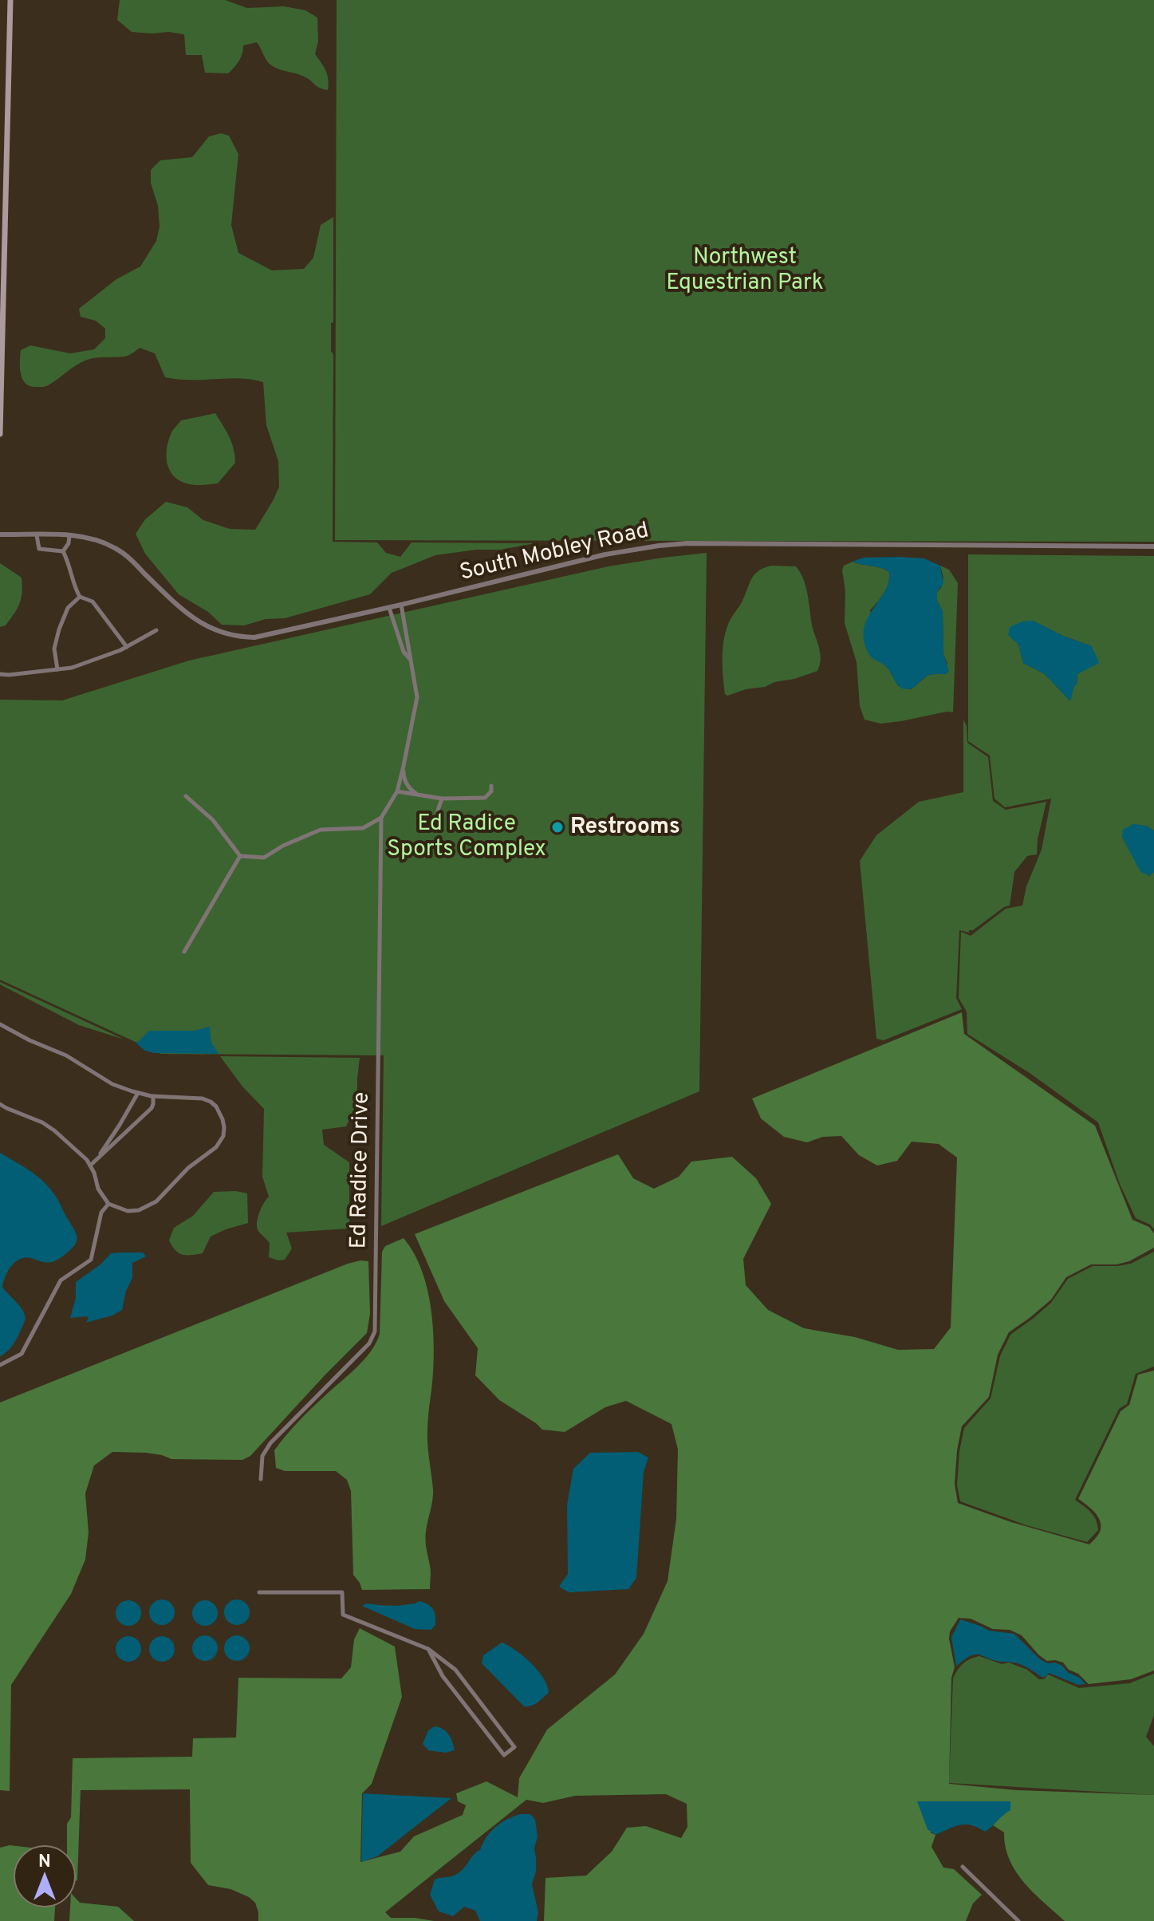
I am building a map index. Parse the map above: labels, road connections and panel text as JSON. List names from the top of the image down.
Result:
{
  "streets": {
    "street": ["South Mobley Road", "Ed Radice Drive"]
  },
  "parks": ["Northwest Equestrian Park", "Ed Radice Sports Complex"],
  "places": ["Restrooms"],
  "north": "top"
}
